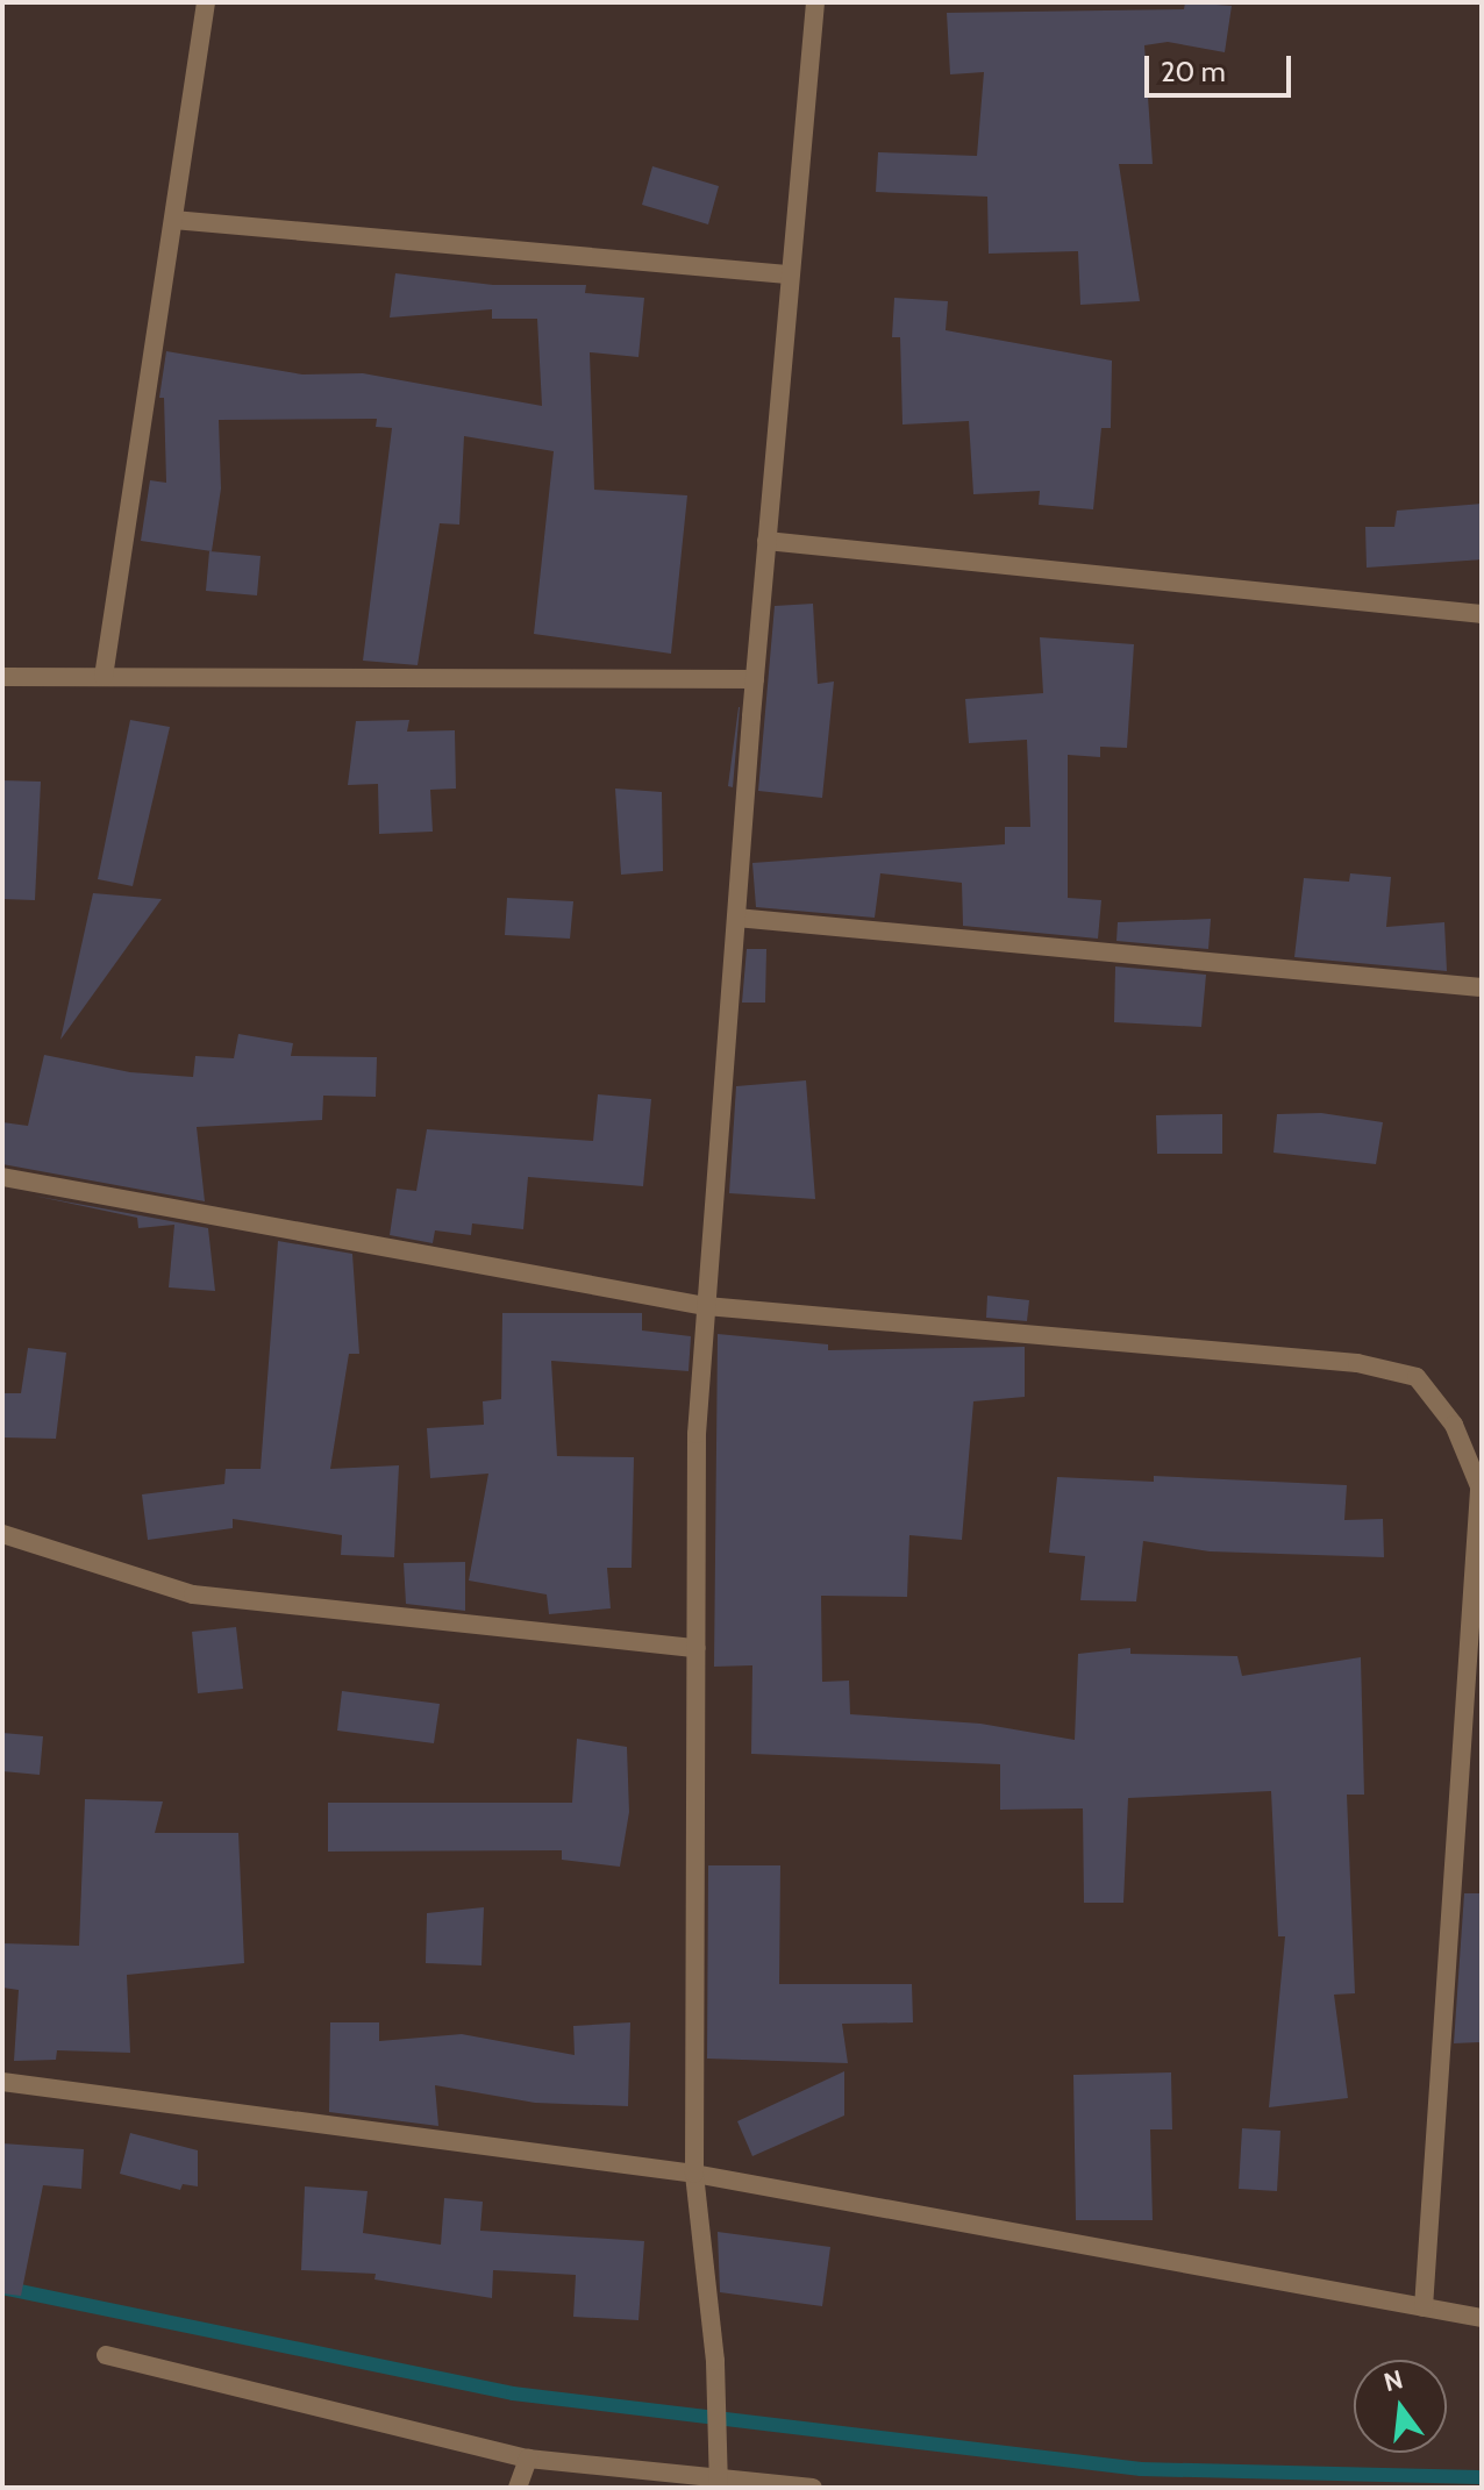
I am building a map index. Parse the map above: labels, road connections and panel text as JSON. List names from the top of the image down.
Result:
{
  "scale_bar": "20 m",
  "north": "top"
}
